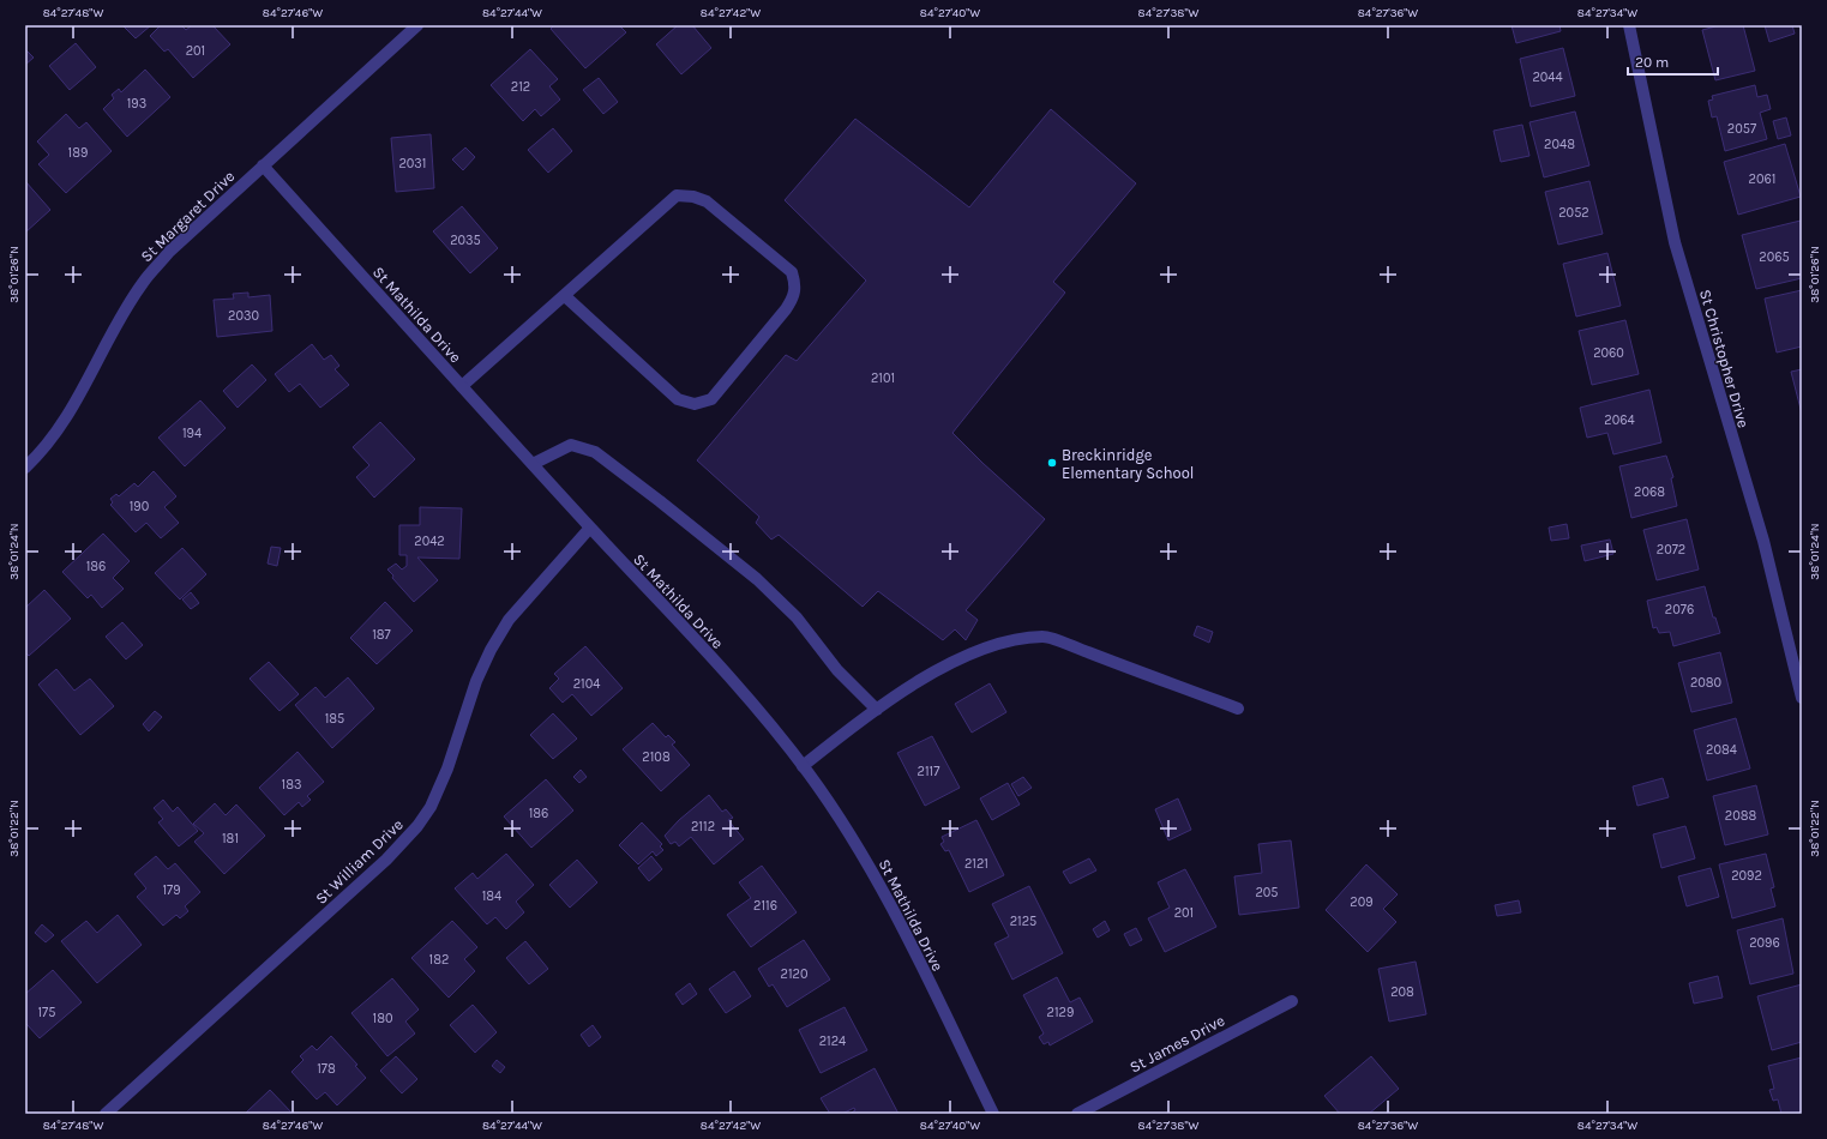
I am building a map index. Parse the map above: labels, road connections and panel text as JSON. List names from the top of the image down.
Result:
{
  "streets": {
    "street": [
      "St Margaret Drive",
      "St Mathilda Drive",
      "St Christopher Drive",
      "St William Drive",
      "St James Drive"
    ]
  },
  "crossings": [
    ["St Margaret Drive", "St Mathilda Drive"],
    ["St Mathilda Drive", "St William Drive"]
  ],
  "places": ["Breckinridge Elementary School"],
  "house_numbers": [
    "201",
    "2044",
    "212",
    "193",
    "2057",
    "2048",
    "189",
    "2031",
    "2061",
    "2052",
    "2035",
    "2065",
    "2030",
    "2060",
    "2101",
    "2064",
    "194",
    "2068",
    "190",
    "2042",
    "2072",
    "186",
    "2076",
    "187",
    "2080",
    "2104",
    "185",
    "2084",
    "2108",
    "2117",
    "183",
    "186",
    "2088",
    "2112",
    "181",
    "2121",
    "2092",
    "179",
    "205",
    "184",
    "209",
    "2116",
    "201",
    "2125",
    "2096",
    "182",
    "2120",
    "208",
    "175",
    "2129",
    "180",
    "2124",
    "178"
  ],
  "scale_bar": "20 m",
  "coordinates": [
    "84°27'48\"W",
    "84°27'46\"W",
    "84°27'44\"W",
    "84°27'42\"W",
    "84°27'40\"W",
    "84°27'38\"W",
    "84°27'36\"W",
    "84°27'34\"W",
    "38°01'26\"N",
    "38°01'24\"N",
    "38°01'22\"N"
  ]
}
